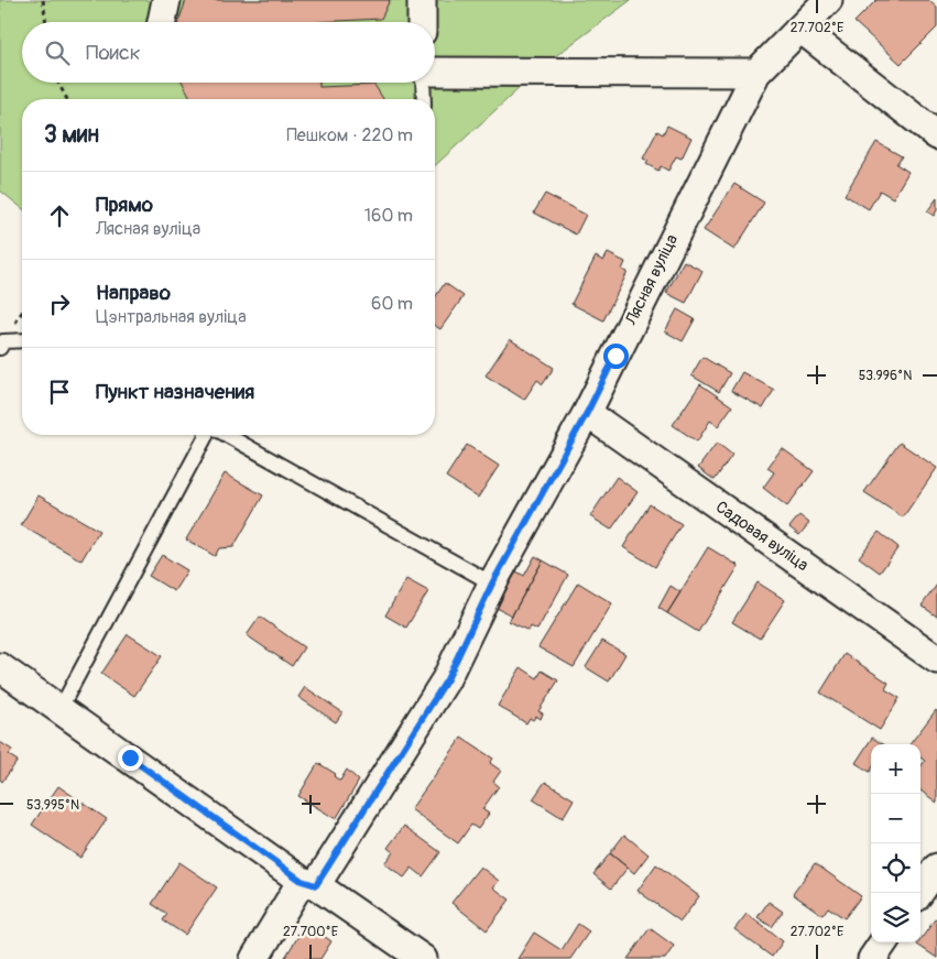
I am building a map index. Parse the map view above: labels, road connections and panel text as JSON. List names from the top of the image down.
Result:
{
  "streets": {
    "street": ["Лясная вуліца", "Садовая вуліца"]
  },
  "crossings": [
    ["Лясная вуліца", "Садовая вуліца"]
  ],
  "page": {
    "search": "Поиск",
    "heading": ["3 мин", "Пешком · 220 m"],
    "list": [
      ["Прямо", "Лясная вуліца", "160 m"],
      ["Направо", "Цэнтральная вуліца", "60 m"],
      "Пункт назначения"
    ],
    "map_buttons": ["+", "−"]
  },
  "coordinates": [
    "27.702°E",
    "53.996°N",
    "53.995°N",
    "27.700°E"
  ]
}
